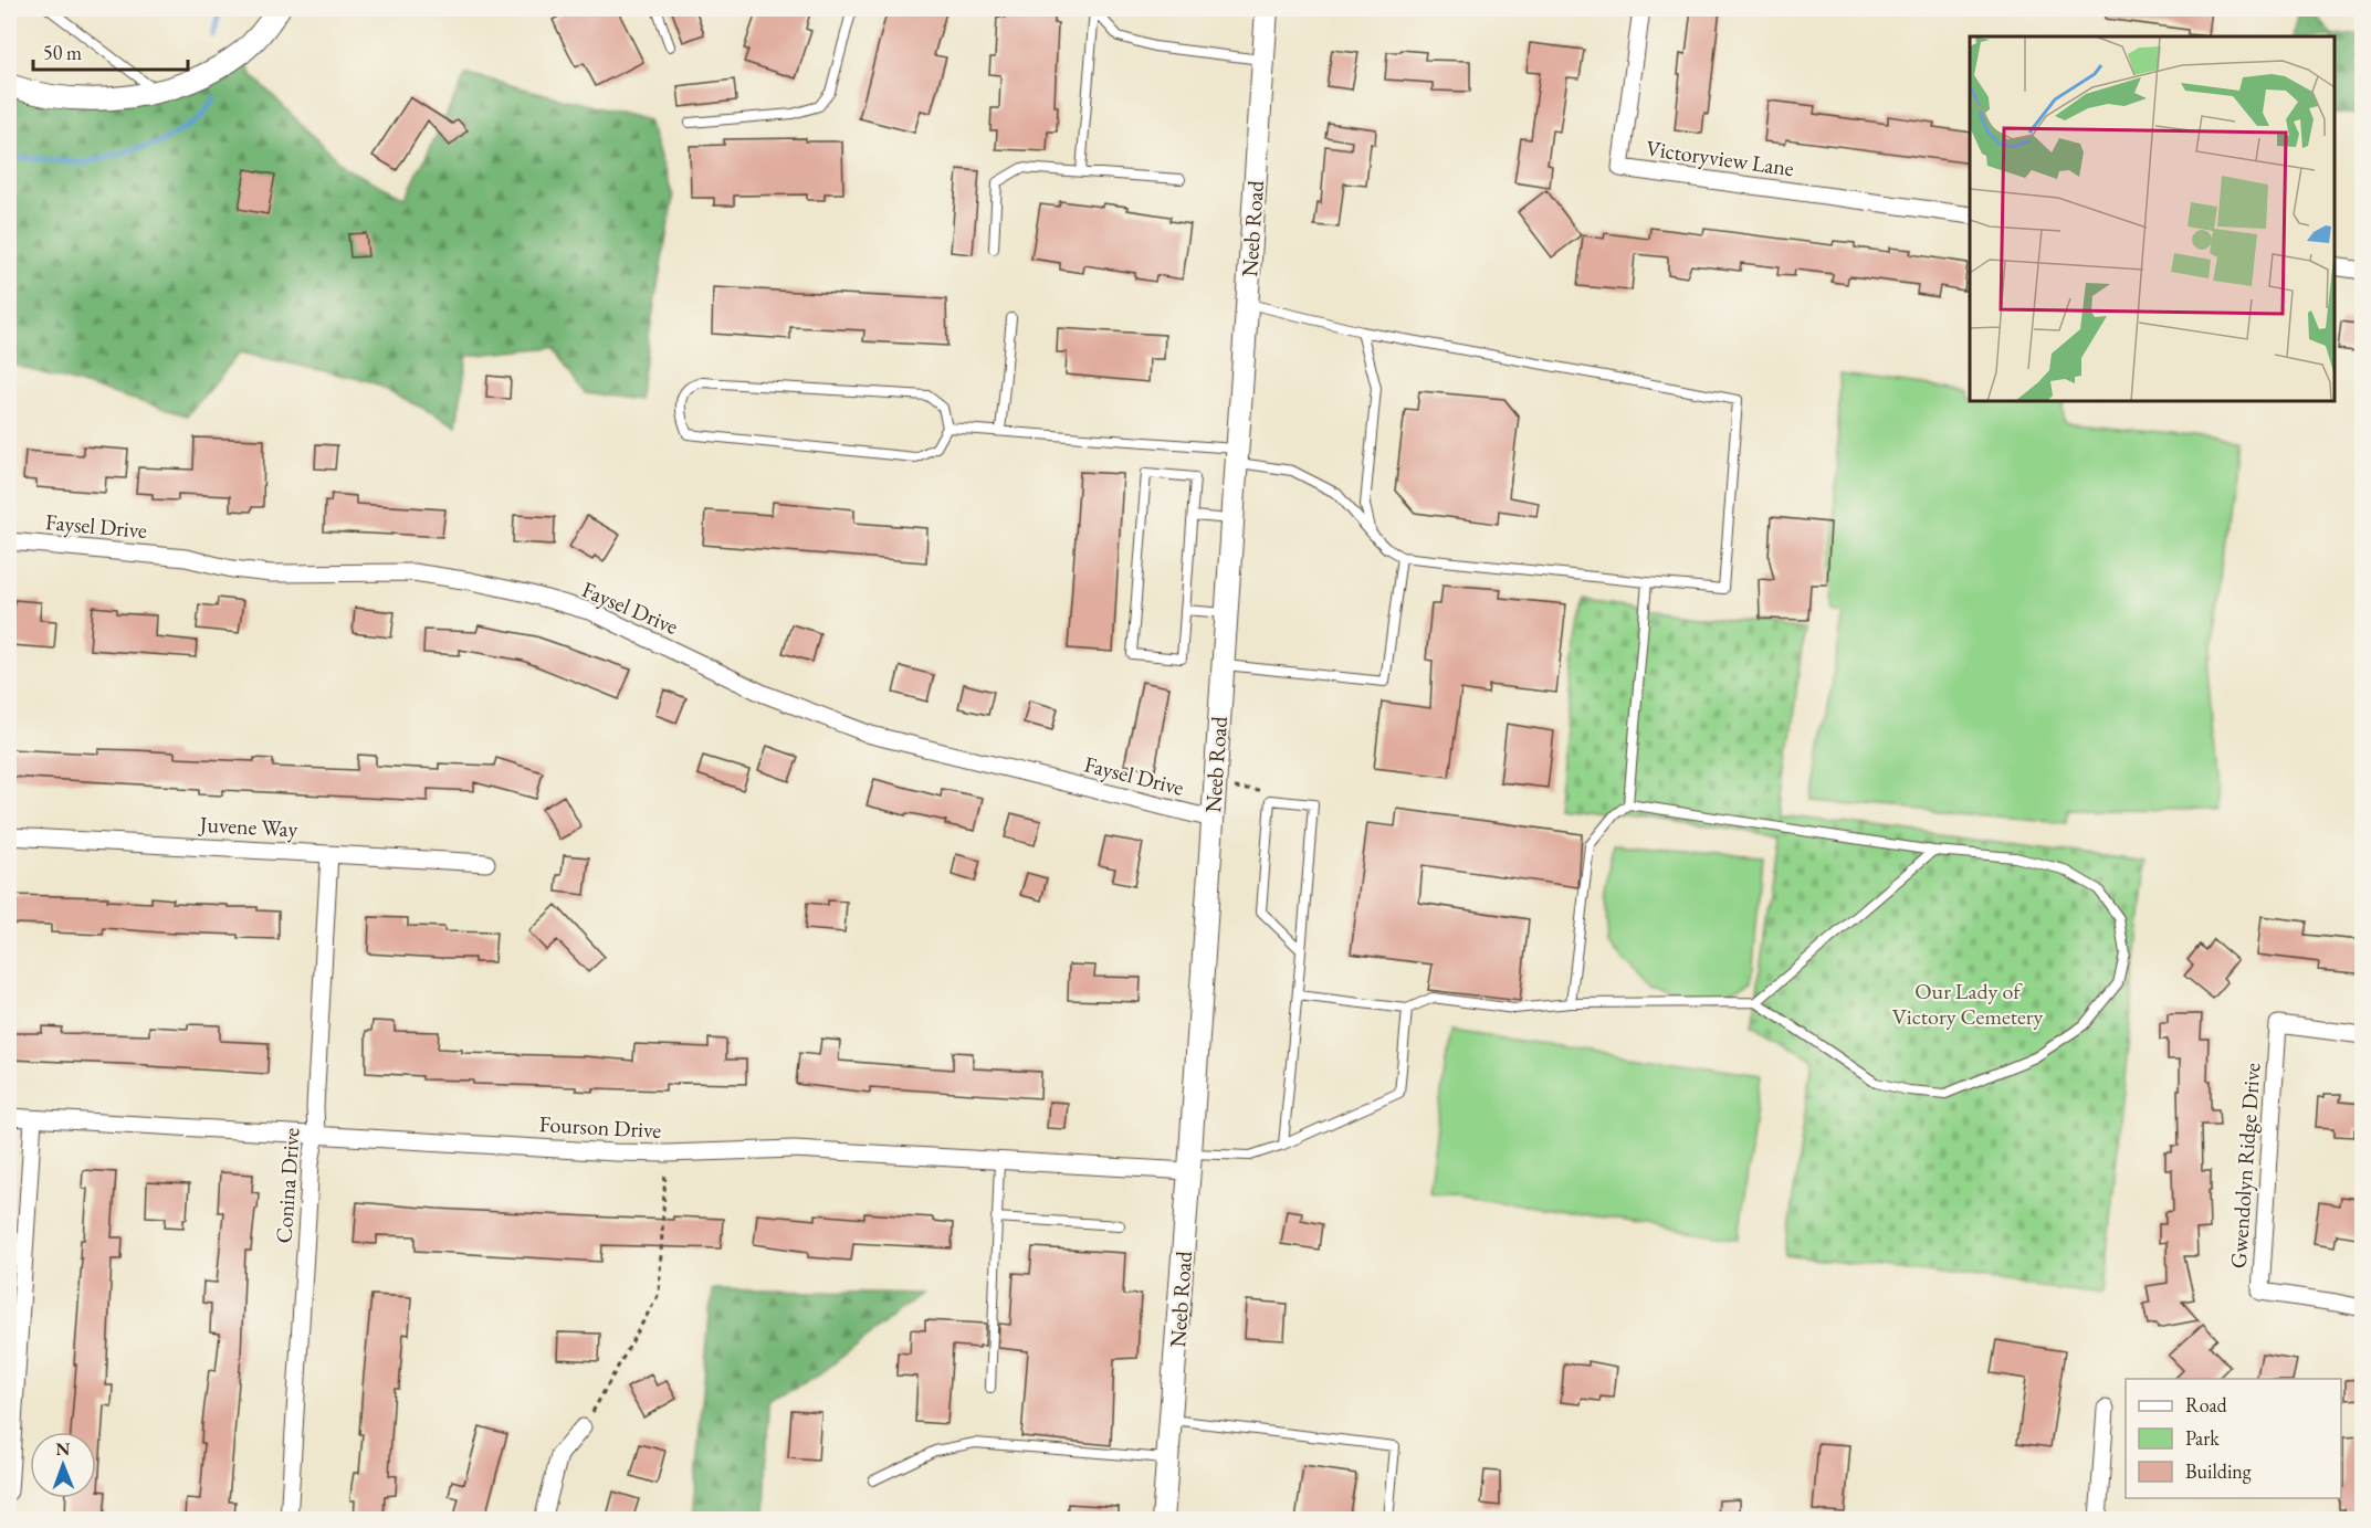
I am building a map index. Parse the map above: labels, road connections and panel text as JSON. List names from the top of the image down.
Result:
{
  "streets": {
    "street": [
      "Victoryview Lane",
      "Neeb Road",
      "Faysel Drive",
      "Juvene Way",
      "Fourson Drive",
      "Gwendolyn Ridge Drive",
      "Conina Drive"
    ]
  },
  "crossings": [
    ["Neeb Road", "Faysel Drive"],
    ["Neeb Road", "Fourson Drive"],
    ["Juvene Way", "Conina Drive"],
    ["Fourson Drive", "Conina Drive"]
  ],
  "parks": ["Our Lady of Victory Cemetery"],
  "legend": ["Road", "Park", "Building"],
  "scale_bar": "50 m",
  "north": "top"
}
